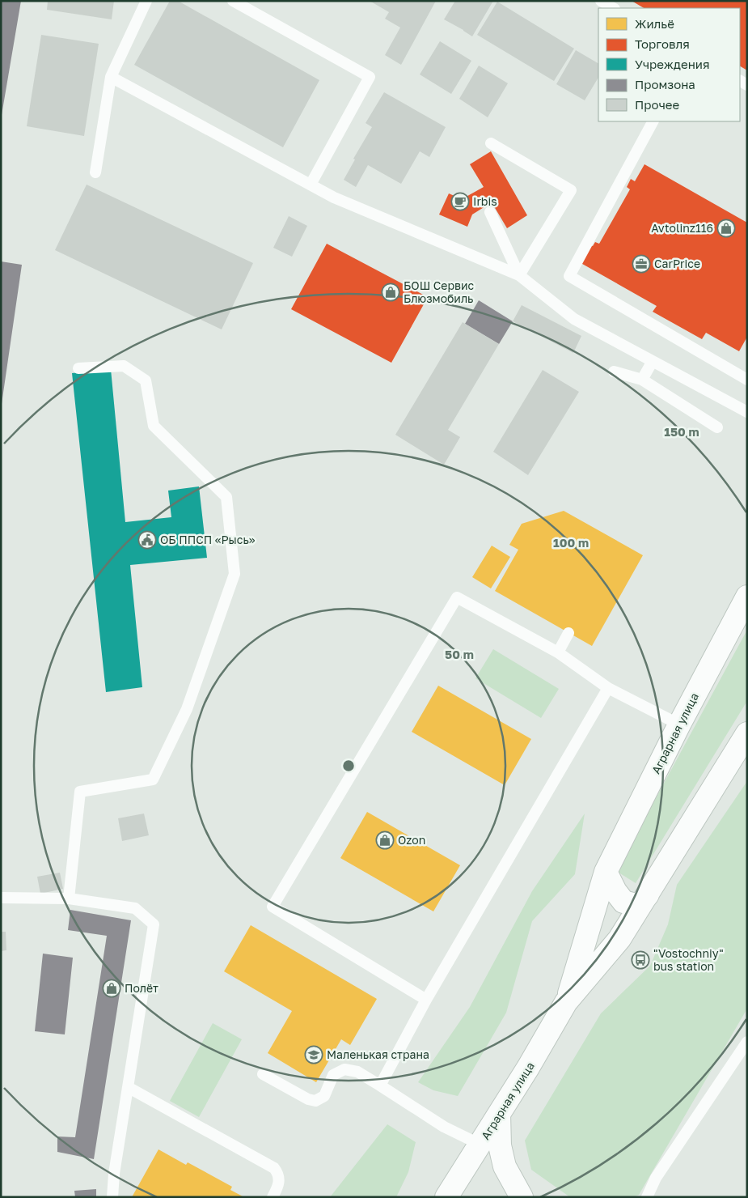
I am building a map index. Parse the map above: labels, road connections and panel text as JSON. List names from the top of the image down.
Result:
{
  "streets": {
    "street": ["Аграрная улица"]
  },
  "places": {
    "cafe": ["Irbis"],
    "shop": [
      "Avtolinz116",
      "БОШ Сервис Блюзмобиль",
      "Ozon",
      "Полёт"
    ],
    "office": ["CarPrice"],
    "public building": ["ОБ ППСП «Рысь»"],
    "bus stop": ["\"Vostochniy\" bus station"],
    "school or university": ["Маленькая страна"]
  },
  "legend": [
    "Жильё",
    "Торговля",
    "Учреждения",
    "Промзона",
    "Прочее"
  ],
  "rings": ["150 m", "100 m", "50 m"]
}
